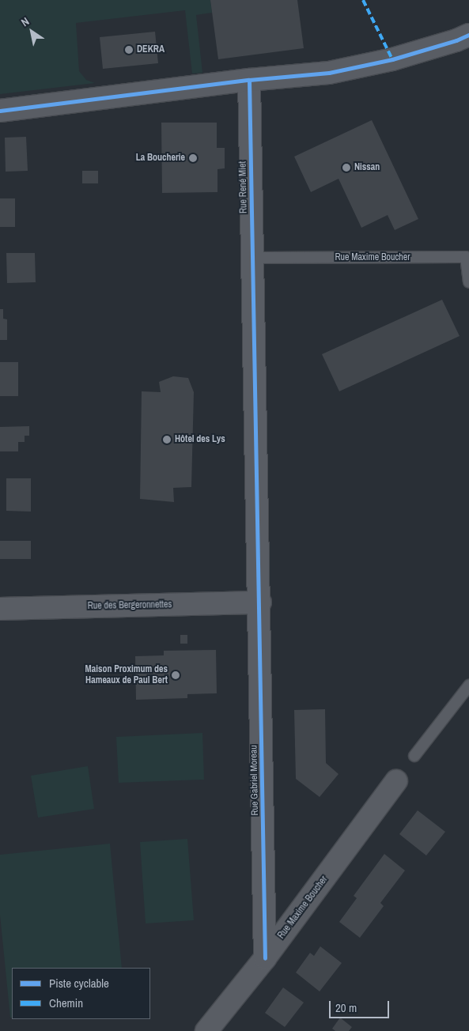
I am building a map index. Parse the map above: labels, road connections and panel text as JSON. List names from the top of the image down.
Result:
{
  "streets": {
    "street": [
      "Rue René Miet",
      "Rue Maxime Boucher",
      "Rue des Bergeronnettes",
      "Rue Gabriel Moreau"
    ]
  },
  "crossings": [
    ["Rue René Miet", "Rue Maxime Boucher"],
    ["Rue René Miet", "Rue des Bergeronnettes"],
    ["Rue René Miet", "Rue Gabriel Moreau"],
    ["Rue Maxime Boucher", "Rue Gabriel Moreau"],
    ["Rue des Bergeronnettes", "Rue Gabriel Moreau"]
  ],
  "places": [
    "DEKRA",
    "La Boucherie",
    "Nissan",
    "Hôtel des Lys",
    "Maison Proximum des Hameaux de Paul Bert"
  ],
  "legend": ["Piste cyclable", "Chemin"],
  "scale_bar": "20 m",
  "north": "top left"
}
